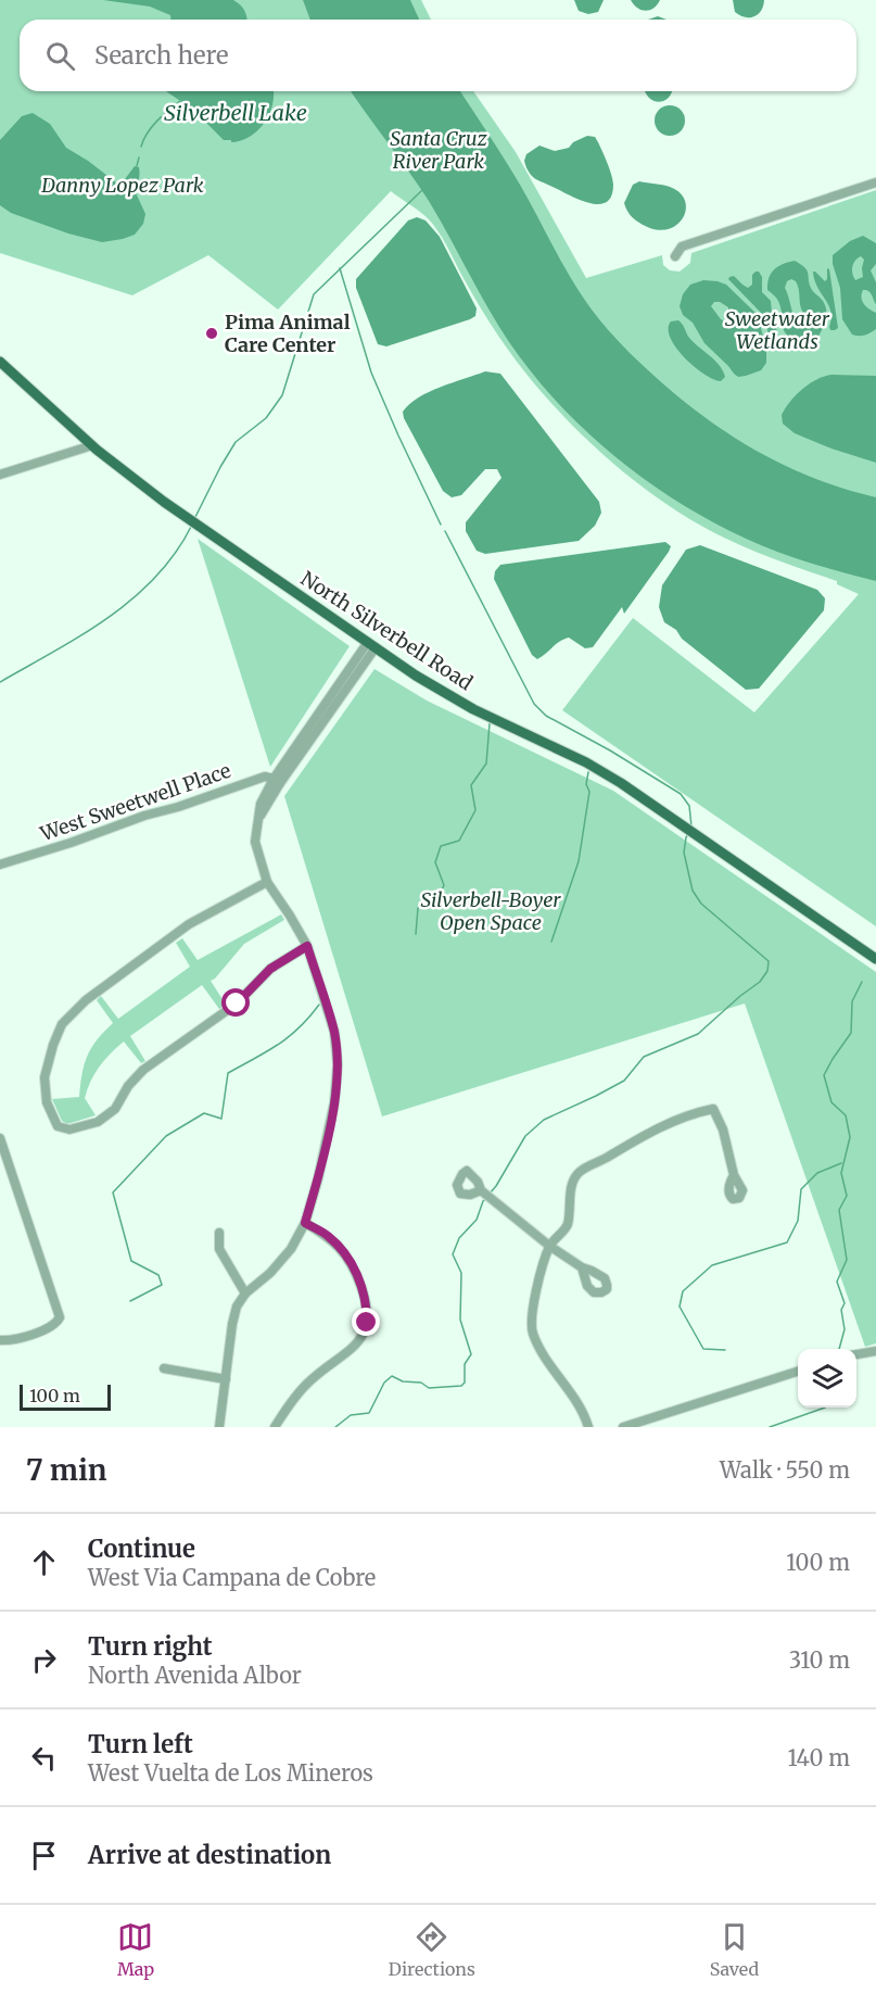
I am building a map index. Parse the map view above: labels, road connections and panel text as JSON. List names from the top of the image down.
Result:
{
  "streets": {
    "main road": ["North Silverbell Road"],
    "street": ["West Sweetwell Place"]
  },
  "water": ["Silverbell Lake"],
  "parks": [
    "Santa Cruz River Park",
    "Danny Lopez Park",
    "Sweetwater Wetlands",
    "Silverbell-Boyer Open Space"
  ],
  "places": ["Pima Animal Care Center"],
  "scale_bar": "100 m",
  "page": {
    "search": "Search here",
    "scale": "100 m",
    "heading": ["7 min", "Walk · 550 m"],
    "list": [
      ["Continue", "West Via Campana de Cobre", "100 m"],
      ["Turn right", "North Avenida Albor", "310 m"],
      ["Turn left", "West Vuelta de Los Mineros", "140 m"],
      "Arrive at destination"
    ],
    "nav": ["Map", "Directions", "Saved"]
  }
}
